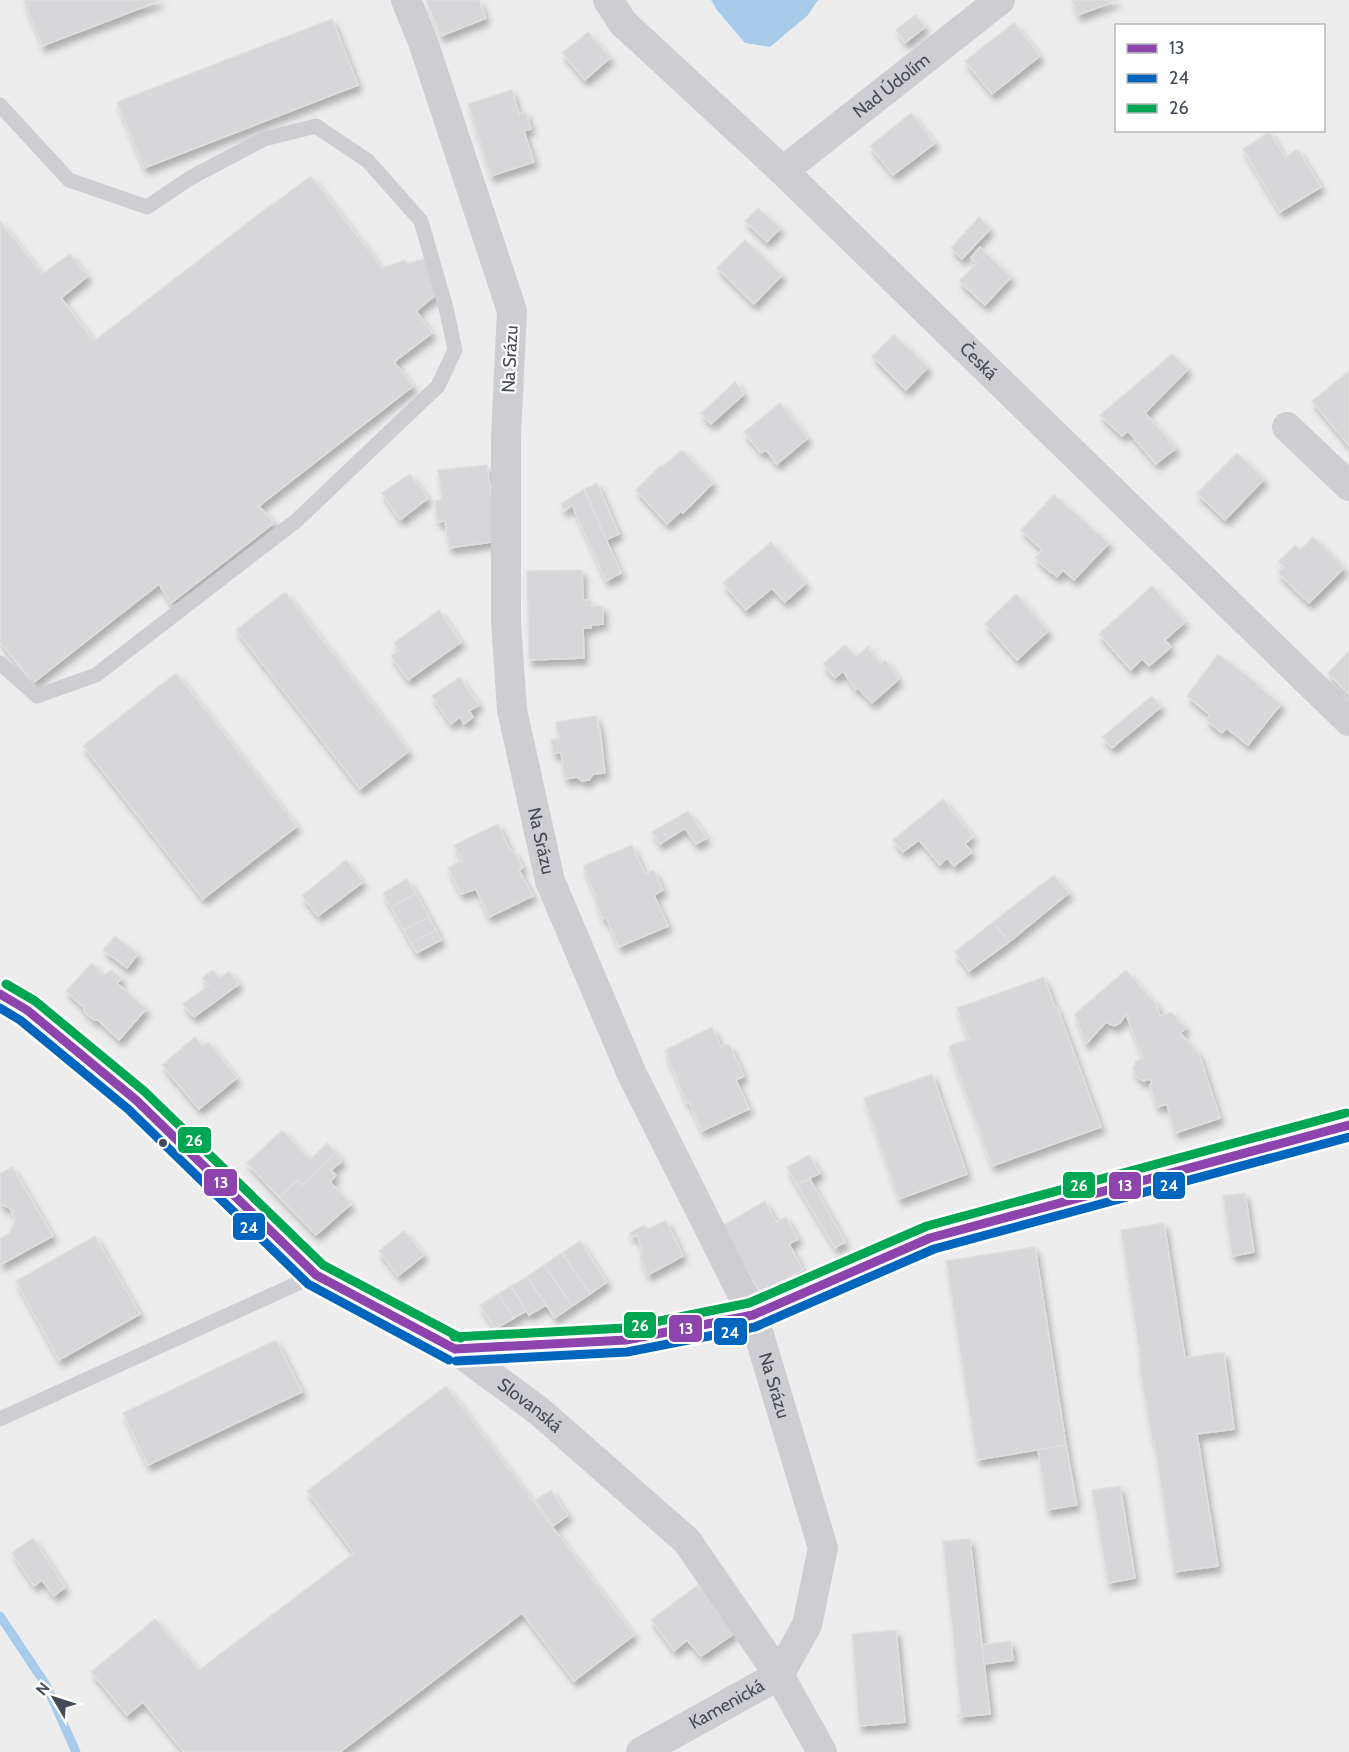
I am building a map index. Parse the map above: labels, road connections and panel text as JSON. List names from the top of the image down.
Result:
{
  "streets": {
    "street": [
      "Nad Údolím",
      "Na Srázu",
      "Česká",
      "Slovanská",
      "Kamenická"
    ]
  },
  "crossings": [
    ["Nad Údolím", "Česká"],
    ["Na Srázu", "Slovanská"],
    ["Na Srázu", "Kamenická"],
    ["Slovanská", "Kamenická"]
  ],
  "lines": ["transit line 26", "transit line 13", "transit line 24"],
  "legend": ["13", "24", "26"],
  "north": "top left"
}
